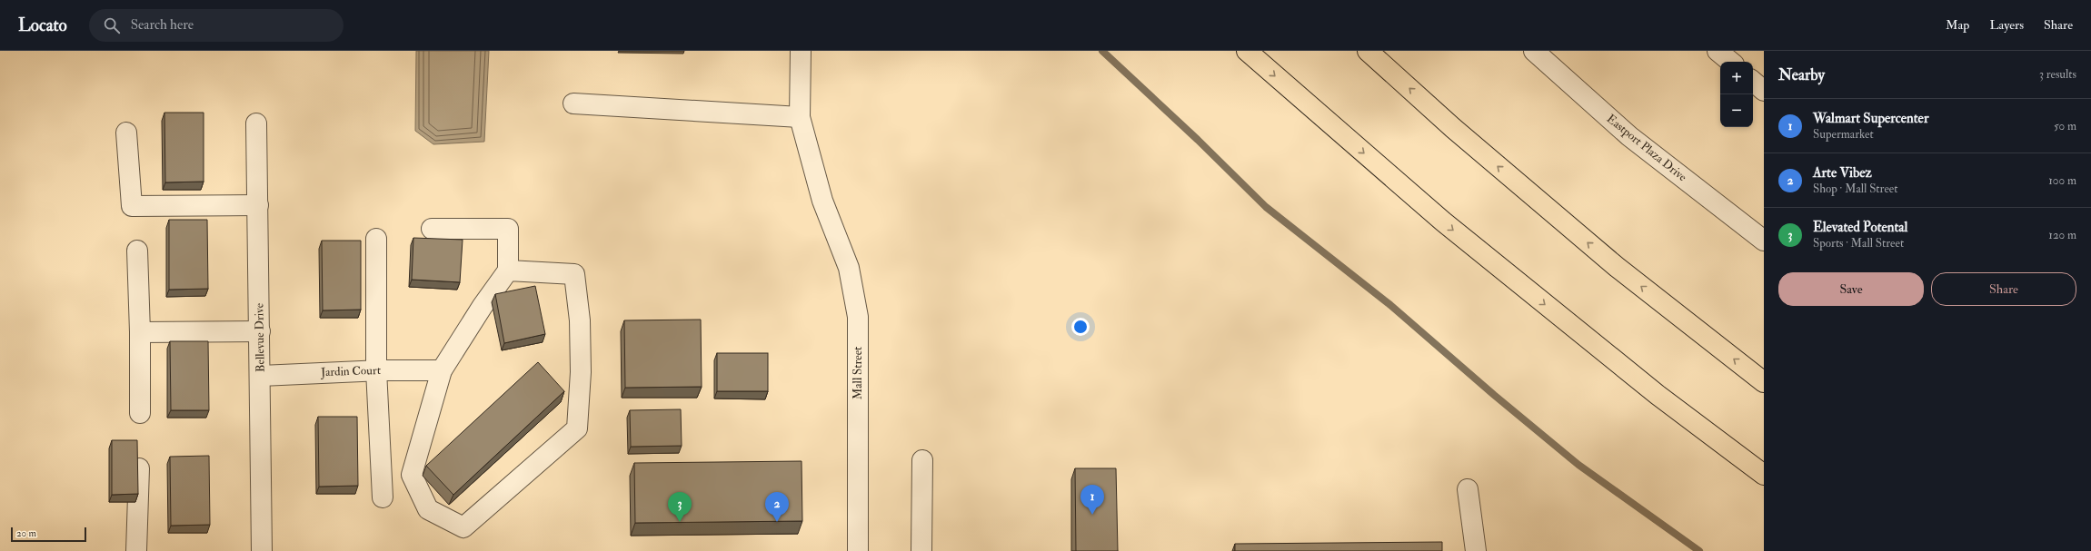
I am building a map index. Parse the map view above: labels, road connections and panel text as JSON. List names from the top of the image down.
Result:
{
  "streets": {
    "street": [
      "Eastport Plaza Drive",
      "Bellevue Drive",
      "Jardin Court",
      "Mall Street"
    ]
  },
  "crossings": [
    ["Bellevue Drive", "Jardin Court"]
  ],
  "scale_bar": "20 m",
  "page": {
    "header": "Locato",
    "search": "Search here",
    "nav": ["Map", "Layers", "Share"],
    "heading": ["Nearby", "3 results"],
    "map_buttons": ["+", "−"],
    "list": [
      {
        "mark": "1",
        "name": "Walmart Supercenter",
        "note": "Supermarket",
        "value": "50 m"
      },
      {
        "mark": "2",
        "name": "Arte Vibez",
        "note": "Shop · Mall Street",
        "value": "100 m"
      },
      {
        "mark": "3",
        "name": "Elevated Potental",
        "note": "Sports · Mall Street",
        "value": "120 m"
      }
    ],
    "buttons": ["Save", "Share"],
    "pins": ["1", "2", "3"],
    "scale": "20 m"
  }
}
